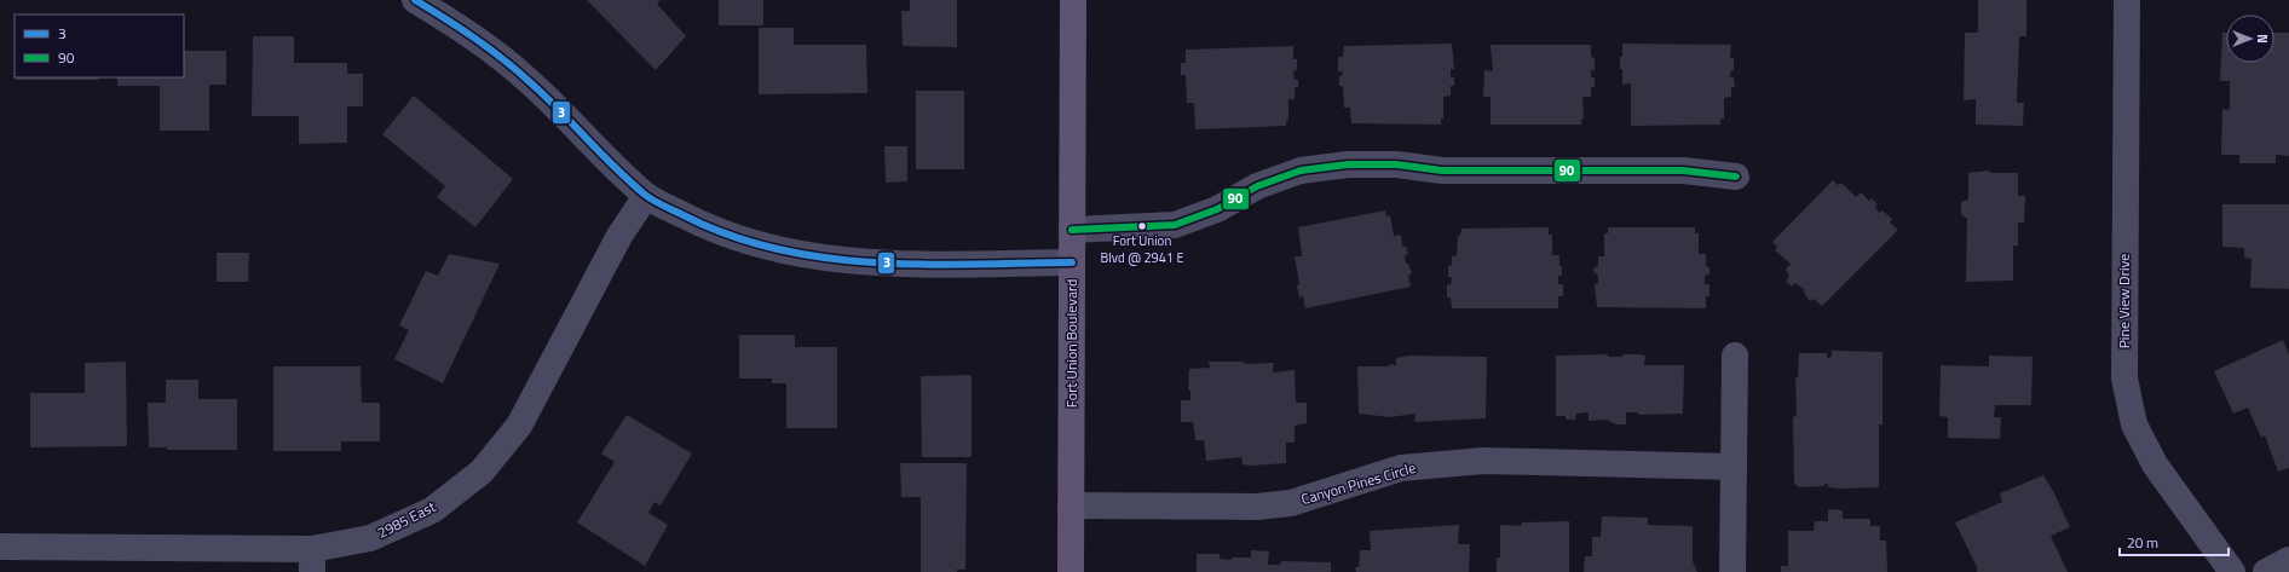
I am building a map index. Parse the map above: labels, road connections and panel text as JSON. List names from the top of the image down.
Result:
{
  "streets": {
    "main road": ["Fort Union Boulevard"],
    "street": ["Pine View Drive", "Canyon Pines Circle", "2985 East"]
  },
  "crossings": [
    ["Fort Union Boulevard", "Canyon Pines Circle"]
  ],
  "places": ["Fort Union Blvd @ 2941 E"],
  "lines": ["transit line 3", "transit line 90"],
  "legend": ["3", "90"],
  "scale_bar": "20 m",
  "north": "right"
}
